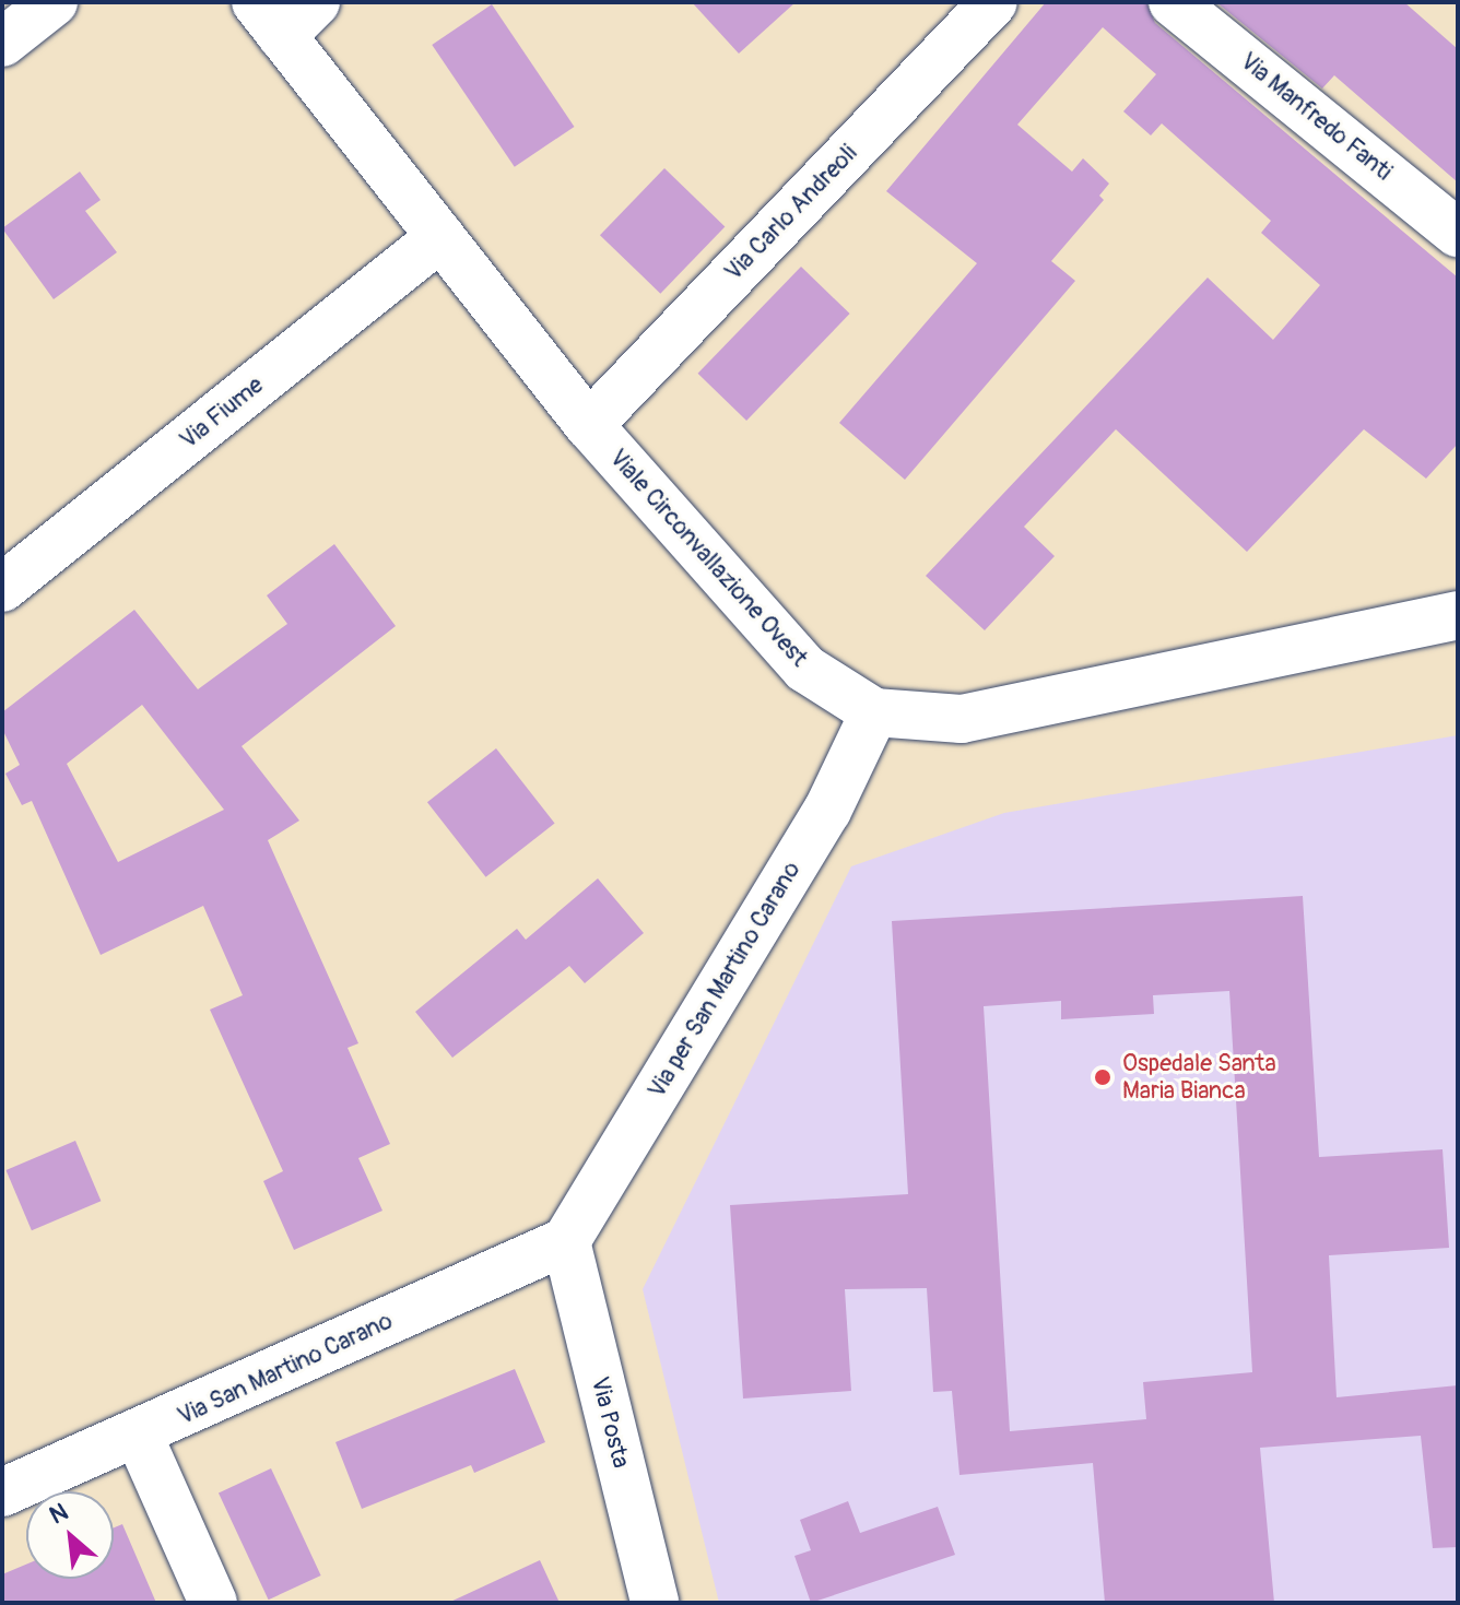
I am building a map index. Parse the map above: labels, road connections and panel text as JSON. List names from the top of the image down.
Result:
{
  "streets": {
    "street": [
      "Via Manfredo Fanti",
      "Via Carlo Andreoli",
      "Via Fiume",
      "Viale Circonvallazione Ovest",
      "Via per San Martino Carano",
      "Via San Martino Carano",
      "Via Posta"
    ]
  },
  "crossings": [
    ["Via Carlo Andreoli", "Viale Circonvallazione Ovest"],
    ["Via Fiume", "Viale Circonvallazione Ovest"],
    ["Viale Circonvallazione Ovest", "Via per San Martino Carano"],
    ["Via per San Martino Carano", "Via San Martino Carano"],
    ["Via per San Martino Carano", "Via Posta"],
    ["Via San Martino Carano", "Via Posta"]
  ],
  "places": ["Ospedale Santa Maria Bianca"],
  "north": "top left"
}
